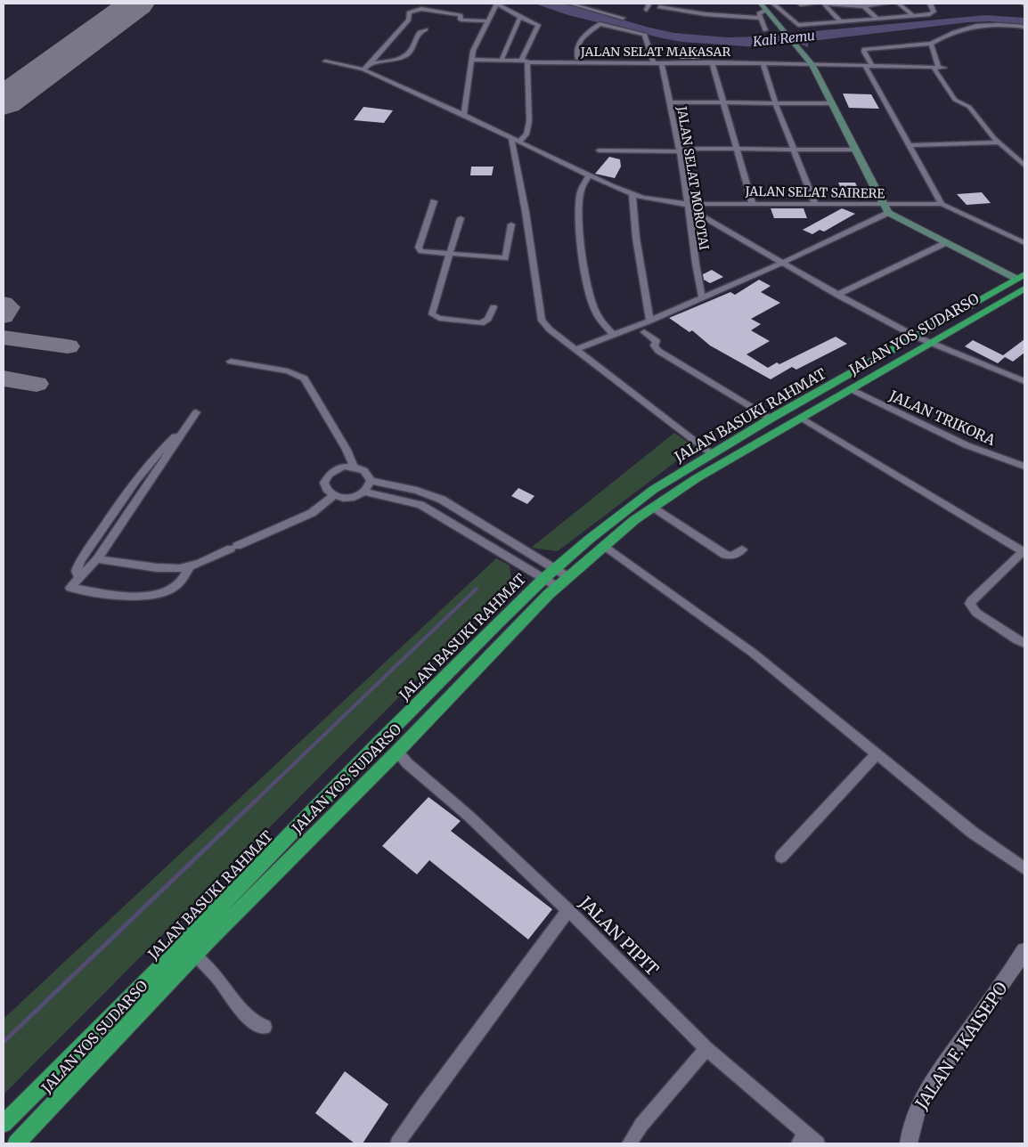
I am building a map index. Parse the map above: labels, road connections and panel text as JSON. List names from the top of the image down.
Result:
{
  "streets": {
    "highway": ["JALAN YOS SUDARSO", "JALAN BASUKI RAHMAT"],
    "street": [
      "JALAN SELAT MAKASAR",
      "JALAN SELAT MOROTAI",
      "JALAN SELAT SAIRERE",
      "JALAN TRIKORA",
      "JALAN PIPIT",
      "JALAN F. KAISEPO"
    ]
  },
  "crossings": [
    ["JALAN SELAT MAKASAR", "JALAN SELAT MOROTAI"],
    ["JALAN SELAT MOROTAI", "JALAN SELAT SAIRERE"],
    ["JALAN YOS SUDARSO", "JALAN BASUKI RAHMAT"],
    ["JALAN YOS SUDARSO", "JALAN TRIKORA"],
    ["JALAN YOS SUDARSO", "JALAN PIPIT"]
  ],
  "water": ["Kali Remu"]
}
